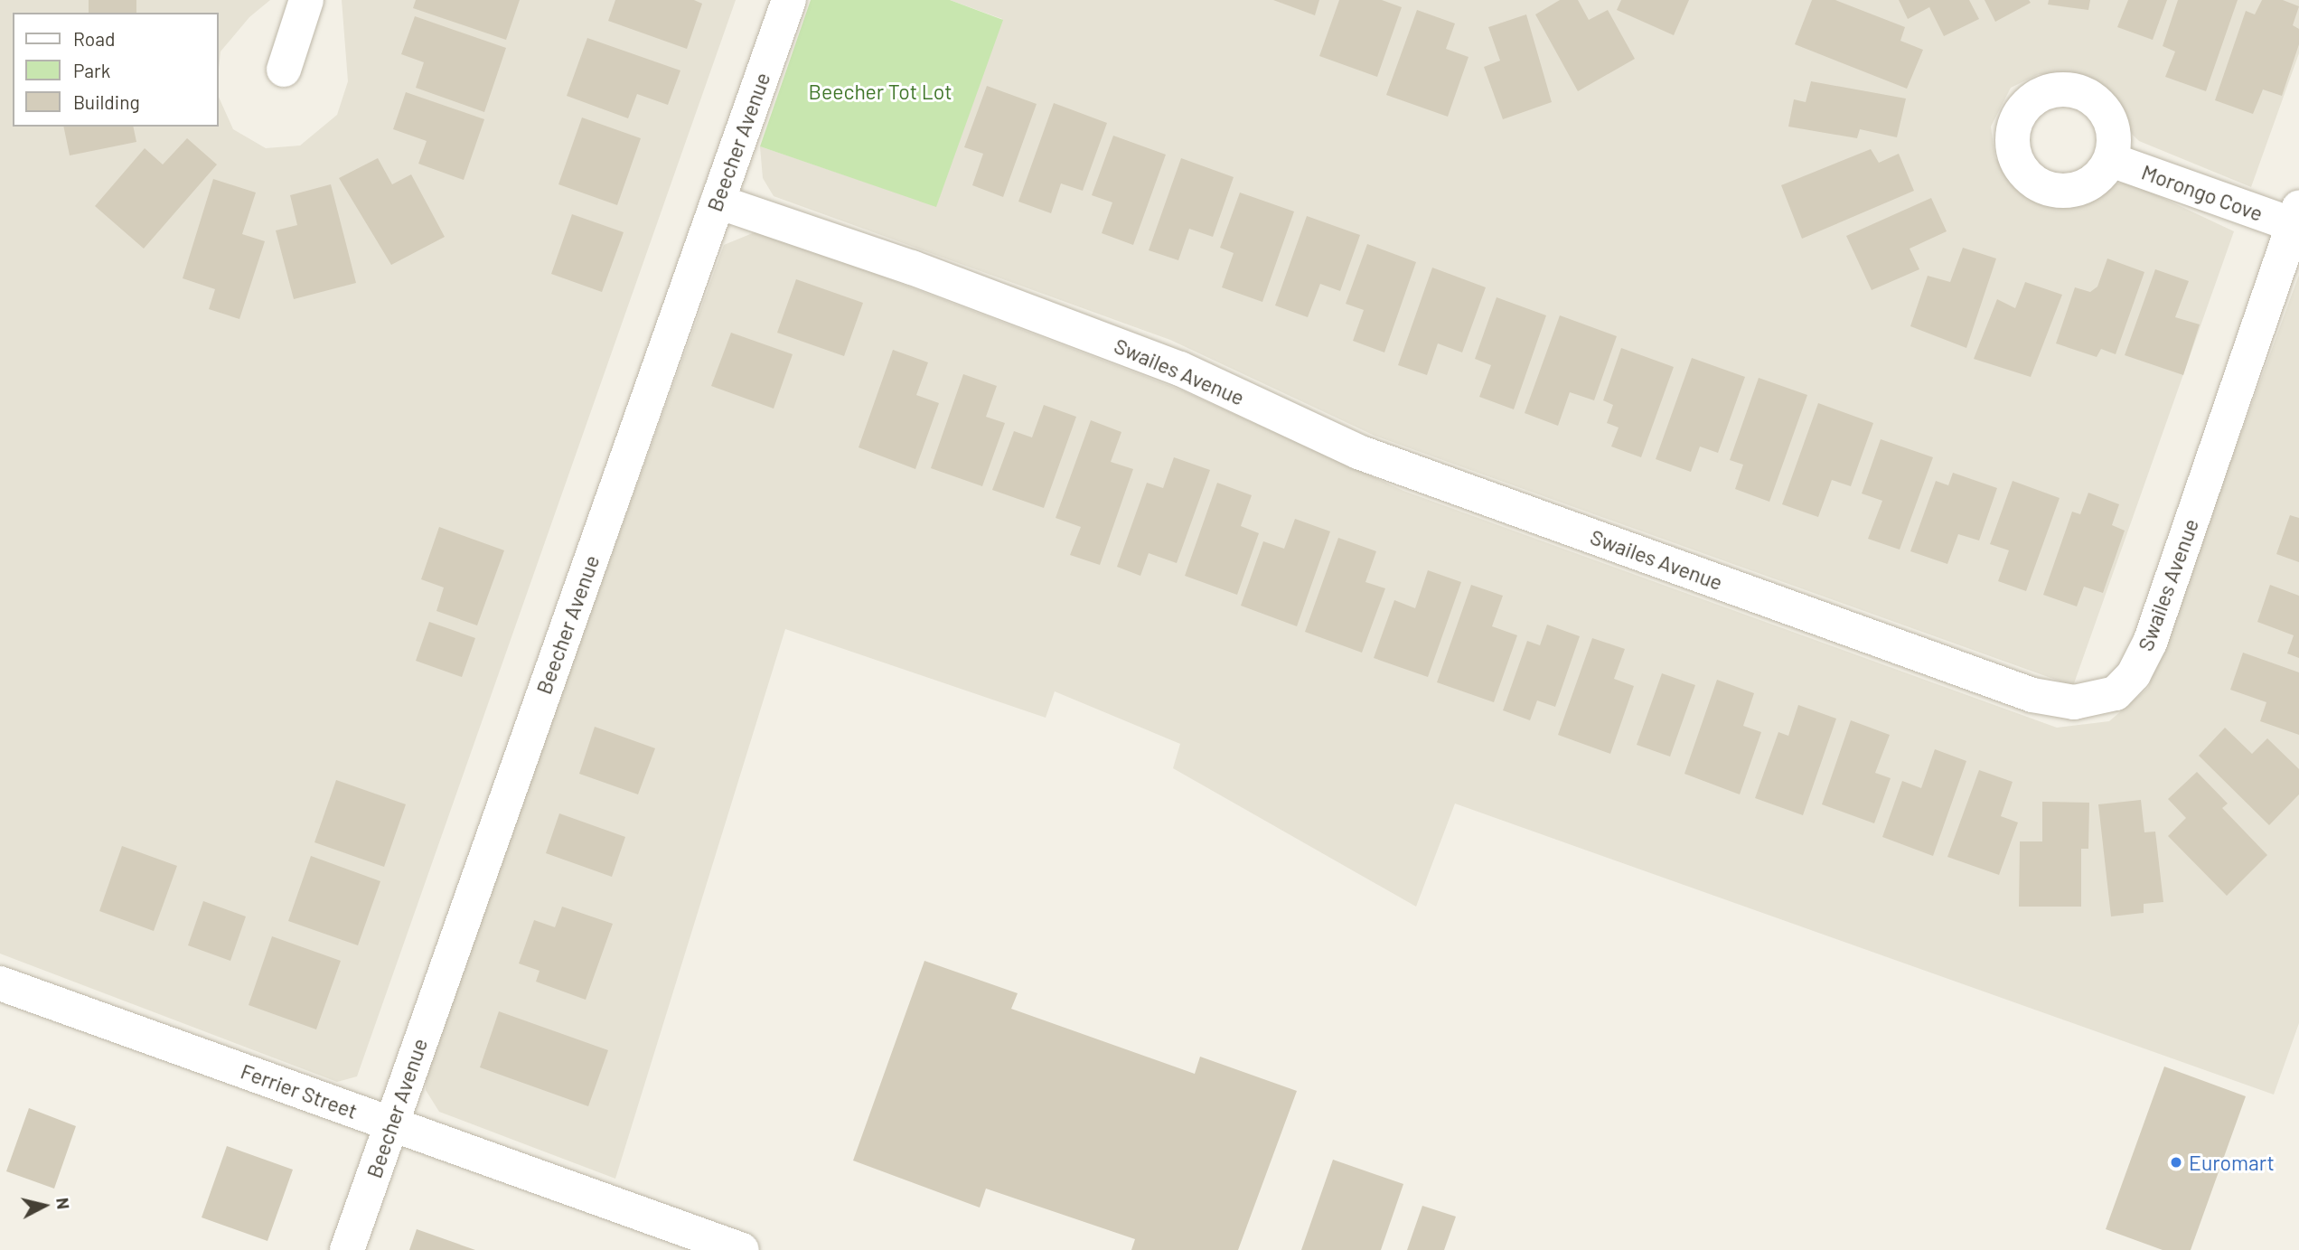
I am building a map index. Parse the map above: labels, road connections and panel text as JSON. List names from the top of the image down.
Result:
{
  "streets": {
    "street": [
      "Beecher Avenue",
      "Morongo Cove",
      "Swailes Avenue",
      "Ferrier Street"
    ]
  },
  "crossings": [
    ["Beecher Avenue", "Swailes Avenue"],
    ["Beecher Avenue", "Ferrier Street"],
    ["Morongo Cove", "Swailes Avenue"]
  ],
  "parks": ["Beecher Tot Lot"],
  "places": ["Euromart"],
  "legend": ["Road", "Park", "Building"],
  "north": "right"
}
